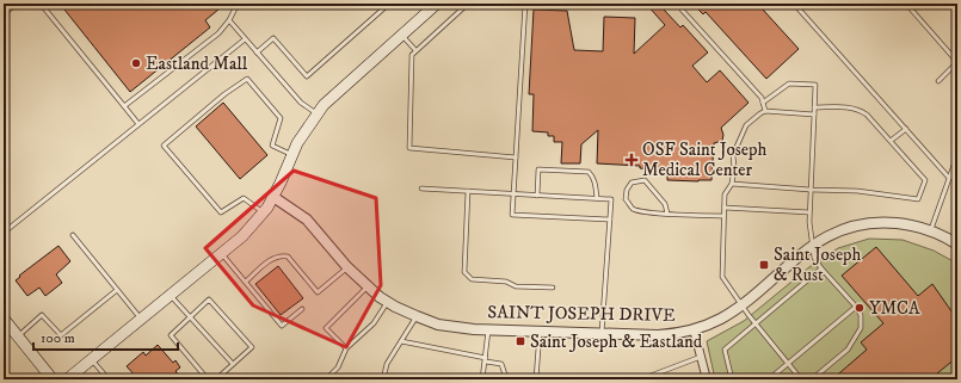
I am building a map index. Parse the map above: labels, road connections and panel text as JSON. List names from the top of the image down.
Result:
{
  "streets": {
    "street": ["SAINT JOSEPH DRIVE"]
  },
  "places": {
    "other": ["Eastland Mall", "YMCA"],
    "health": ["OSF Saint Joseph Medical Center"],
    "transit": ["Saint Joseph & Rust", "Saint Joseph & Eastland"]
  },
  "scale_bar": "100 m"
}
